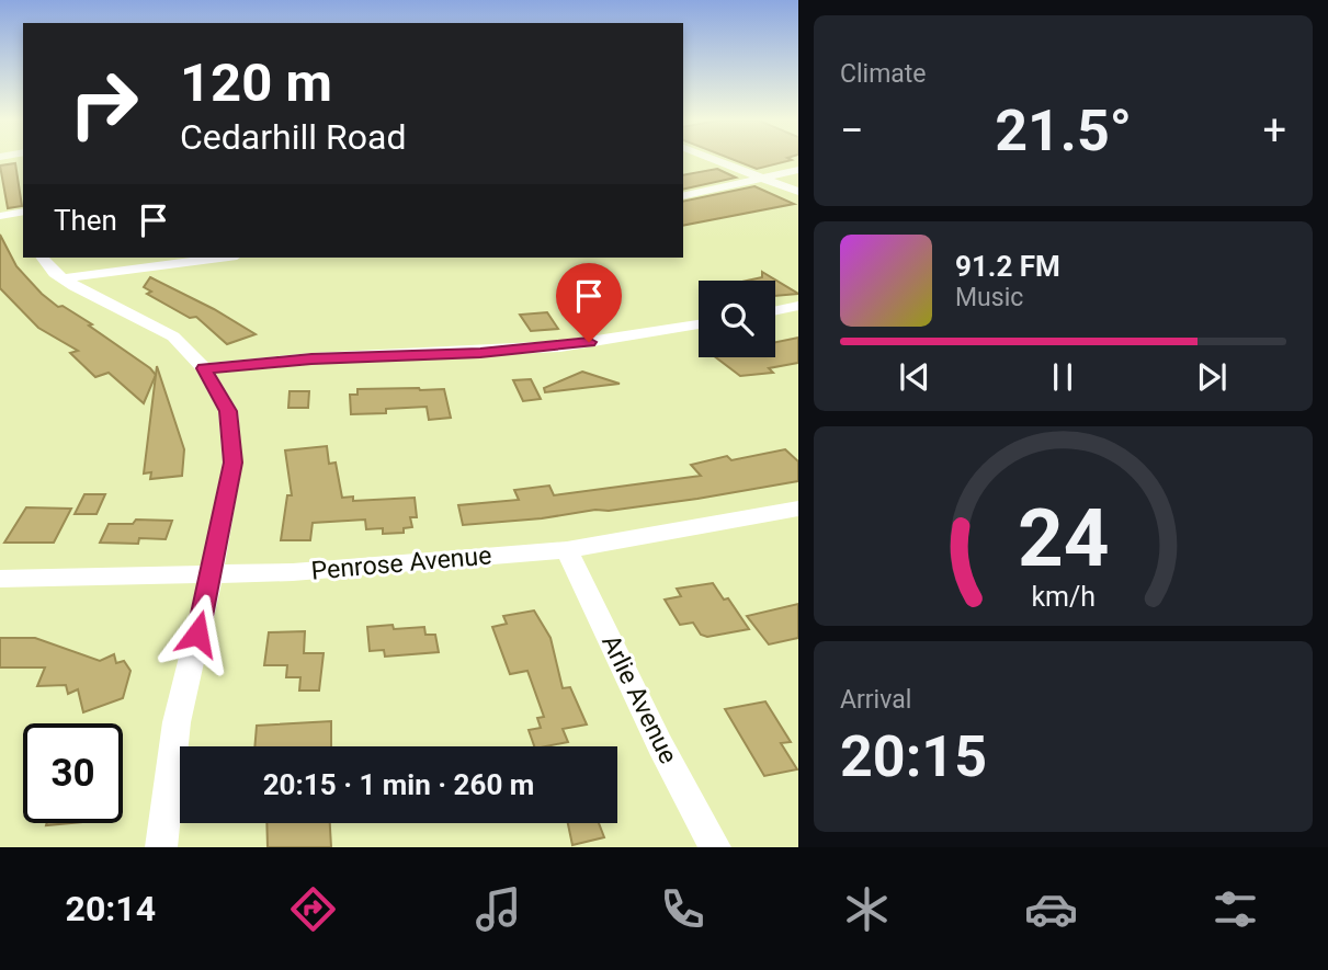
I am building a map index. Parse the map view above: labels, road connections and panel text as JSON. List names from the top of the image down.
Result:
{
  "streets": {
    "street": ["Penrose Avenue", "Arlie Avenue"]
  },
  "crossings": [
    ["Penrose Avenue", "Arlie Avenue"]
  ],
  "page": {
    "tile": [
      "Climate",
      ["Arrival", "20:15"]
    ],
    "turn": ["120 m", "Cedarhill Road"],
    "heat": ["−", "21.5°", "+"],
    "then": "Then",
    "song": ["91.2 FM", "Music"],
    "limit": "30",
    "trip": "20:15 · 1 min · 260 m",
    "tabs": "20:14",
    "gauge": ["24", "km/h"]
  }
}
